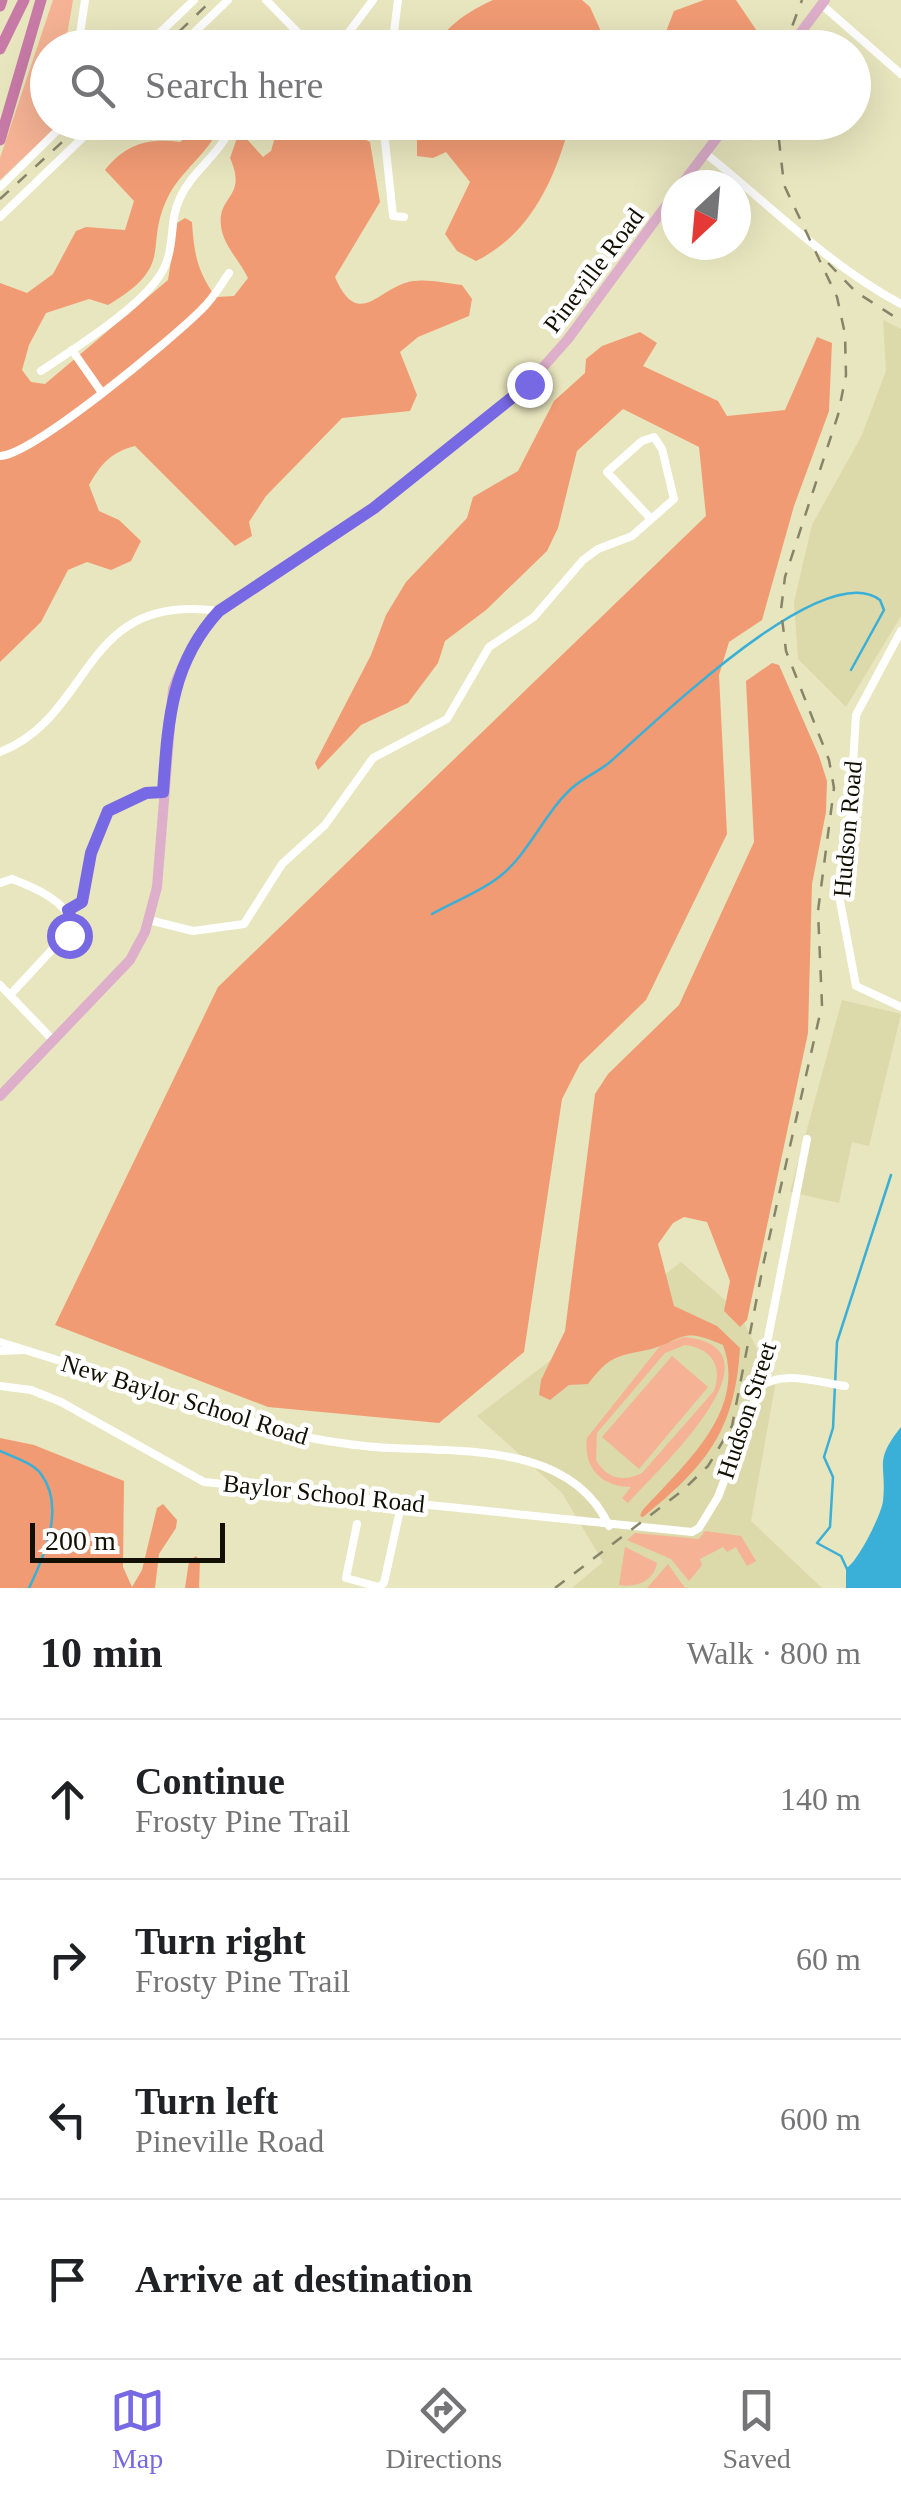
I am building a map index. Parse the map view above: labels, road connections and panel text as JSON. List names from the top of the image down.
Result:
{
  "streets": {
    "main road": ["Pineville Road"],
    "street": [
      "Hudson Road",
      "New Baylor School Road",
      "Hudson Street",
      "Baylor School Road"
    ]
  },
  "crossings": [
    ["New Baylor School Road", "Hudson Street"],
    ["New Baylor School Road", "Baylor School Road"],
    ["Hudson Street", "Baylor School Road"]
  ],
  "scale_bar": "200 m",
  "north": "bottom left",
  "page": {
    "search": "Search here",
    "scale": "200 m",
    "heading": ["10 min", "Walk · 800 m"],
    "list": [
      ["Continue", "Frosty Pine Trail", "140 m"],
      ["Turn right", "Frosty Pine Trail", "60 m"],
      ["Turn left", "Pineville Road", "600 m"],
      "Arrive at destination"
    ],
    "nav": ["Map", "Directions", "Saved"]
  }
}
